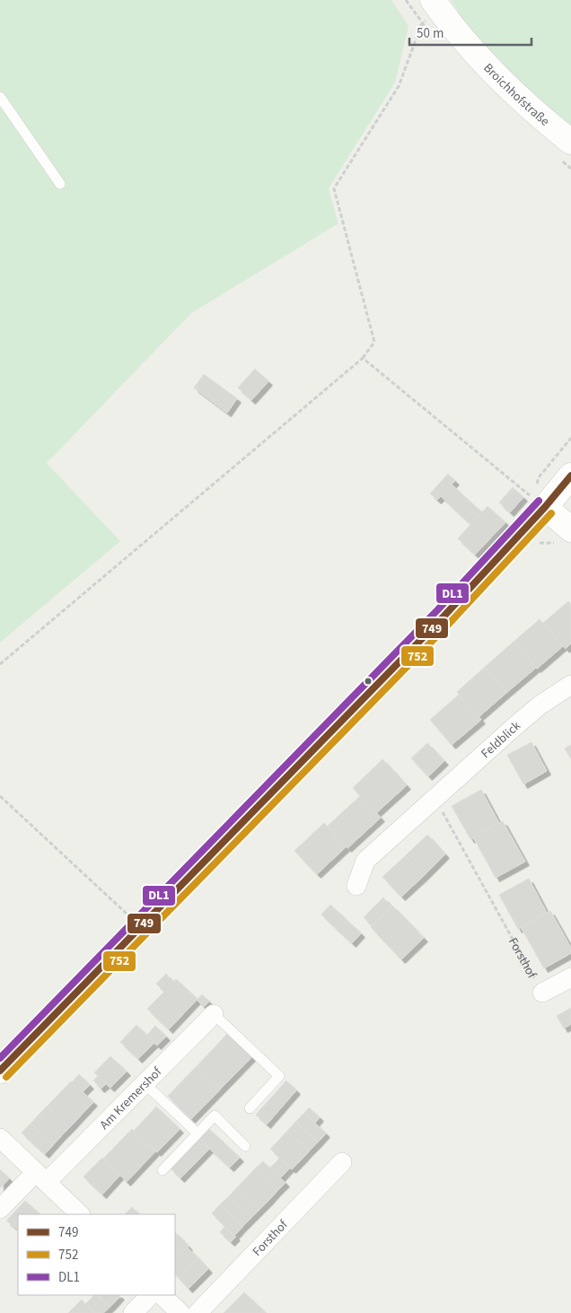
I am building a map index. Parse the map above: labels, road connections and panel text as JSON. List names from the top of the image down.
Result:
{
  "streets": {
    "main road": ["Broichhofstraße"],
    "street": ["Feldblick", "Forsthof", "Am Kremershof"]
  },
  "crossings": [
    ["Feldblick", "Forsthof"]
  ],
  "lines": ["transit line 749", "transit line DL1", "transit line 752"],
  "legend": ["749", "752", "DL1"],
  "scale_bar": "50 m"
}
